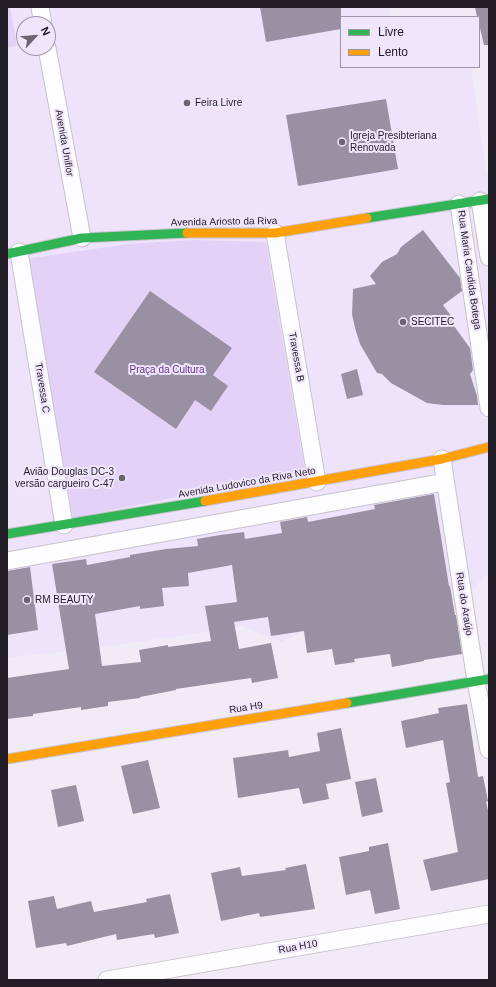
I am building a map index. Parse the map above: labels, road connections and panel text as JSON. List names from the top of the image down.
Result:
{
  "streets": {
    "street": [
      "Avenida Uniflor",
      "Avenida Ariosto da Riva",
      "Rua Maria Candida Botega",
      "Travessa B",
      "Travessa C",
      "Avenida Ludovico da Riva Neto",
      "Rua do Araújo",
      "Rua H9",
      "Rua H10"
    ]
  },
  "crossings": [
    ["Avenida Uniflor", "Avenida Ariosto da Riva"],
    ["Avenida Ariosto da Riva", "Rua Maria Candida Botega"],
    ["Avenida Ariosto da Riva", "Travessa B"],
    ["Avenida Ariosto da Riva", "Travessa C"],
    ["Travessa B", "Avenida Ludovico da Riva Neto"],
    ["Travessa C", "Avenida Ludovico da Riva Neto"],
    ["Avenida Ludovico da Riva Neto", "Rua do Araújo"],
    ["Rua do Araújo", "Rua H9"]
  ],
  "parks": ["Praça da Cultura"],
  "places": [
    "Feira Livre",
    "Igreja Presibteriana Renovada",
    "SECITEC",
    "Avião Douglas DC-3 versão cargueiro C-47",
    "RM BEAUTY"
  ],
  "legend": ["Livre", "Lento"],
  "north": "top right"
}
